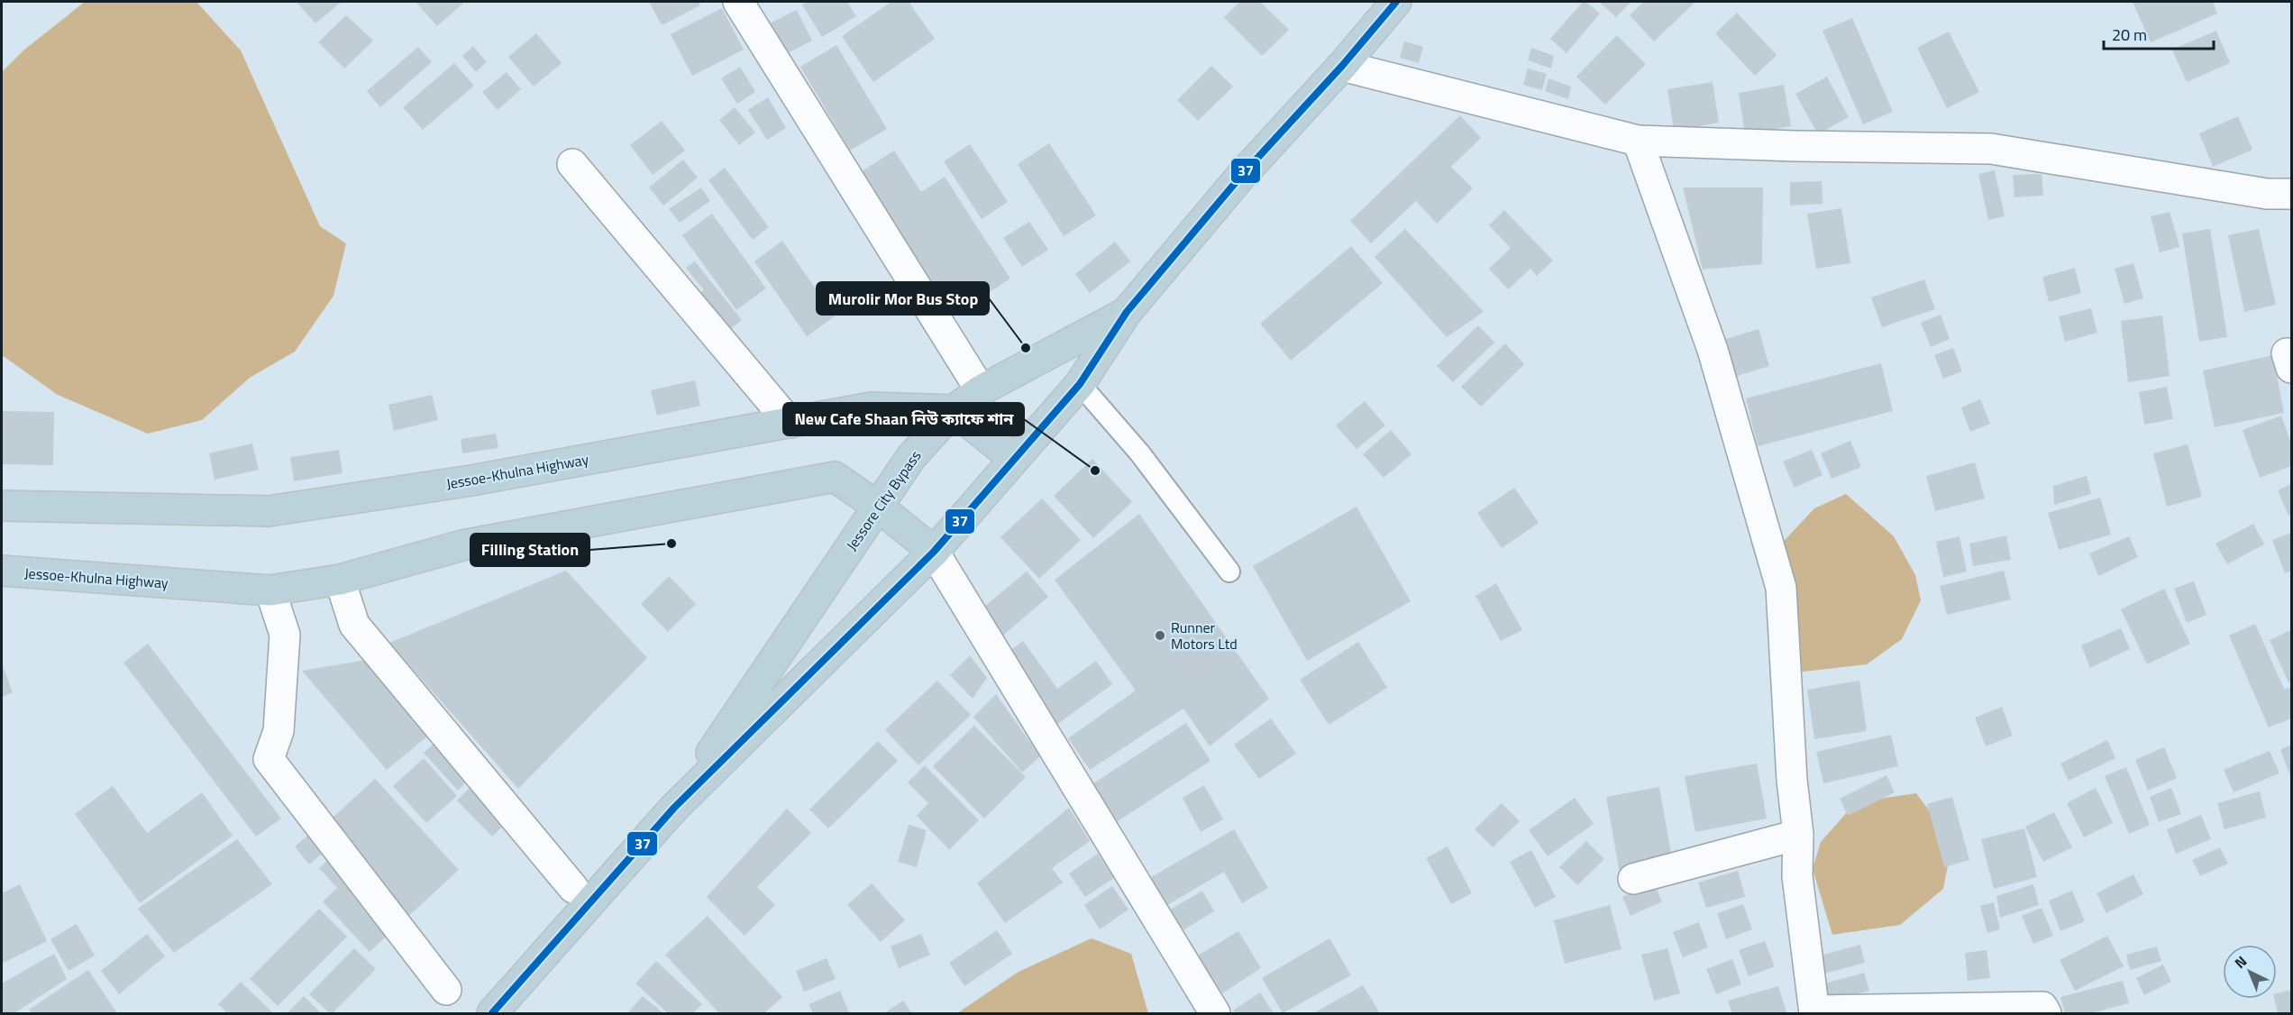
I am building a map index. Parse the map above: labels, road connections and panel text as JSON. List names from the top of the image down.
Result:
{
  "streets": {
    "highway": ["Jessoe-Khulna Highway", "Jessore City Bypass"]
  },
  "crossings": [
    ["Jessoe-Khulna Highway", "Jessore City Bypass"]
  ],
  "places": [
    "Murolir Mor Bus Stop",
    "New Cafe Shaan নিউ ক্যাফে শান",
    "Filling Station",
    "Runner Motors Ltd"
  ],
  "lines": ["transit line 37"],
  "scale_bar": "20 m",
  "north": "top left"
}
